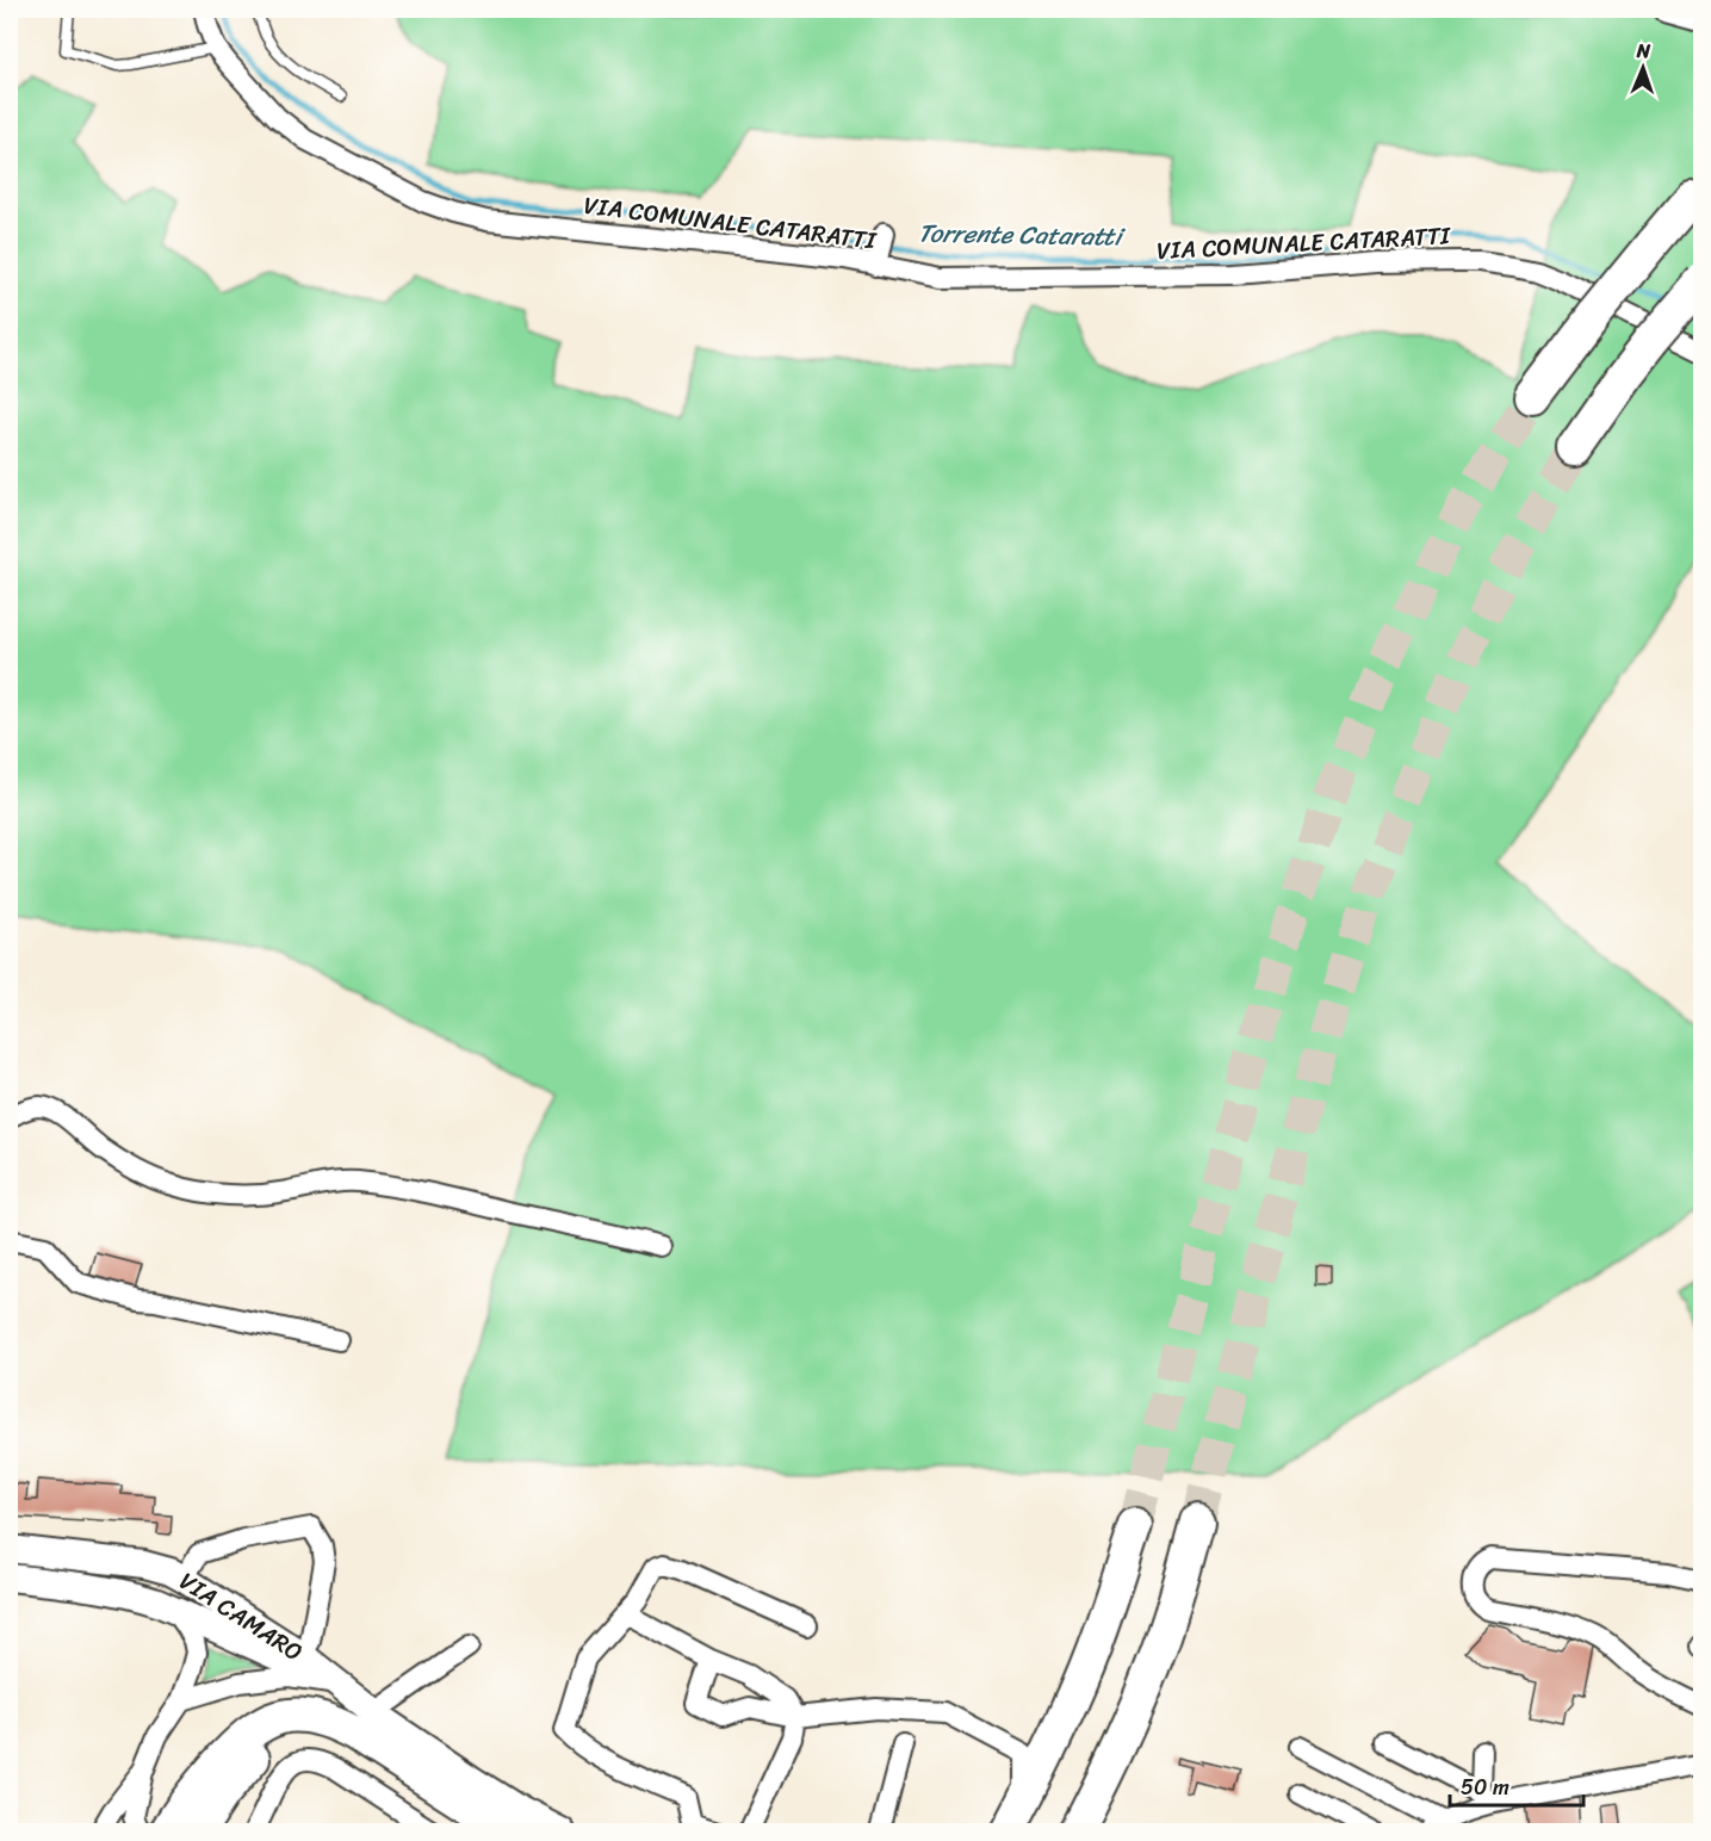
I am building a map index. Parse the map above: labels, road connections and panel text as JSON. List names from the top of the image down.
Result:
{
  "streets": {
    "street": ["VIA COMUNALE CATARATTI", "VIA CAMARO"]
  },
  "water": ["Torrente Cataratti"],
  "scale_bar": "50 m",
  "north": "top"
}
